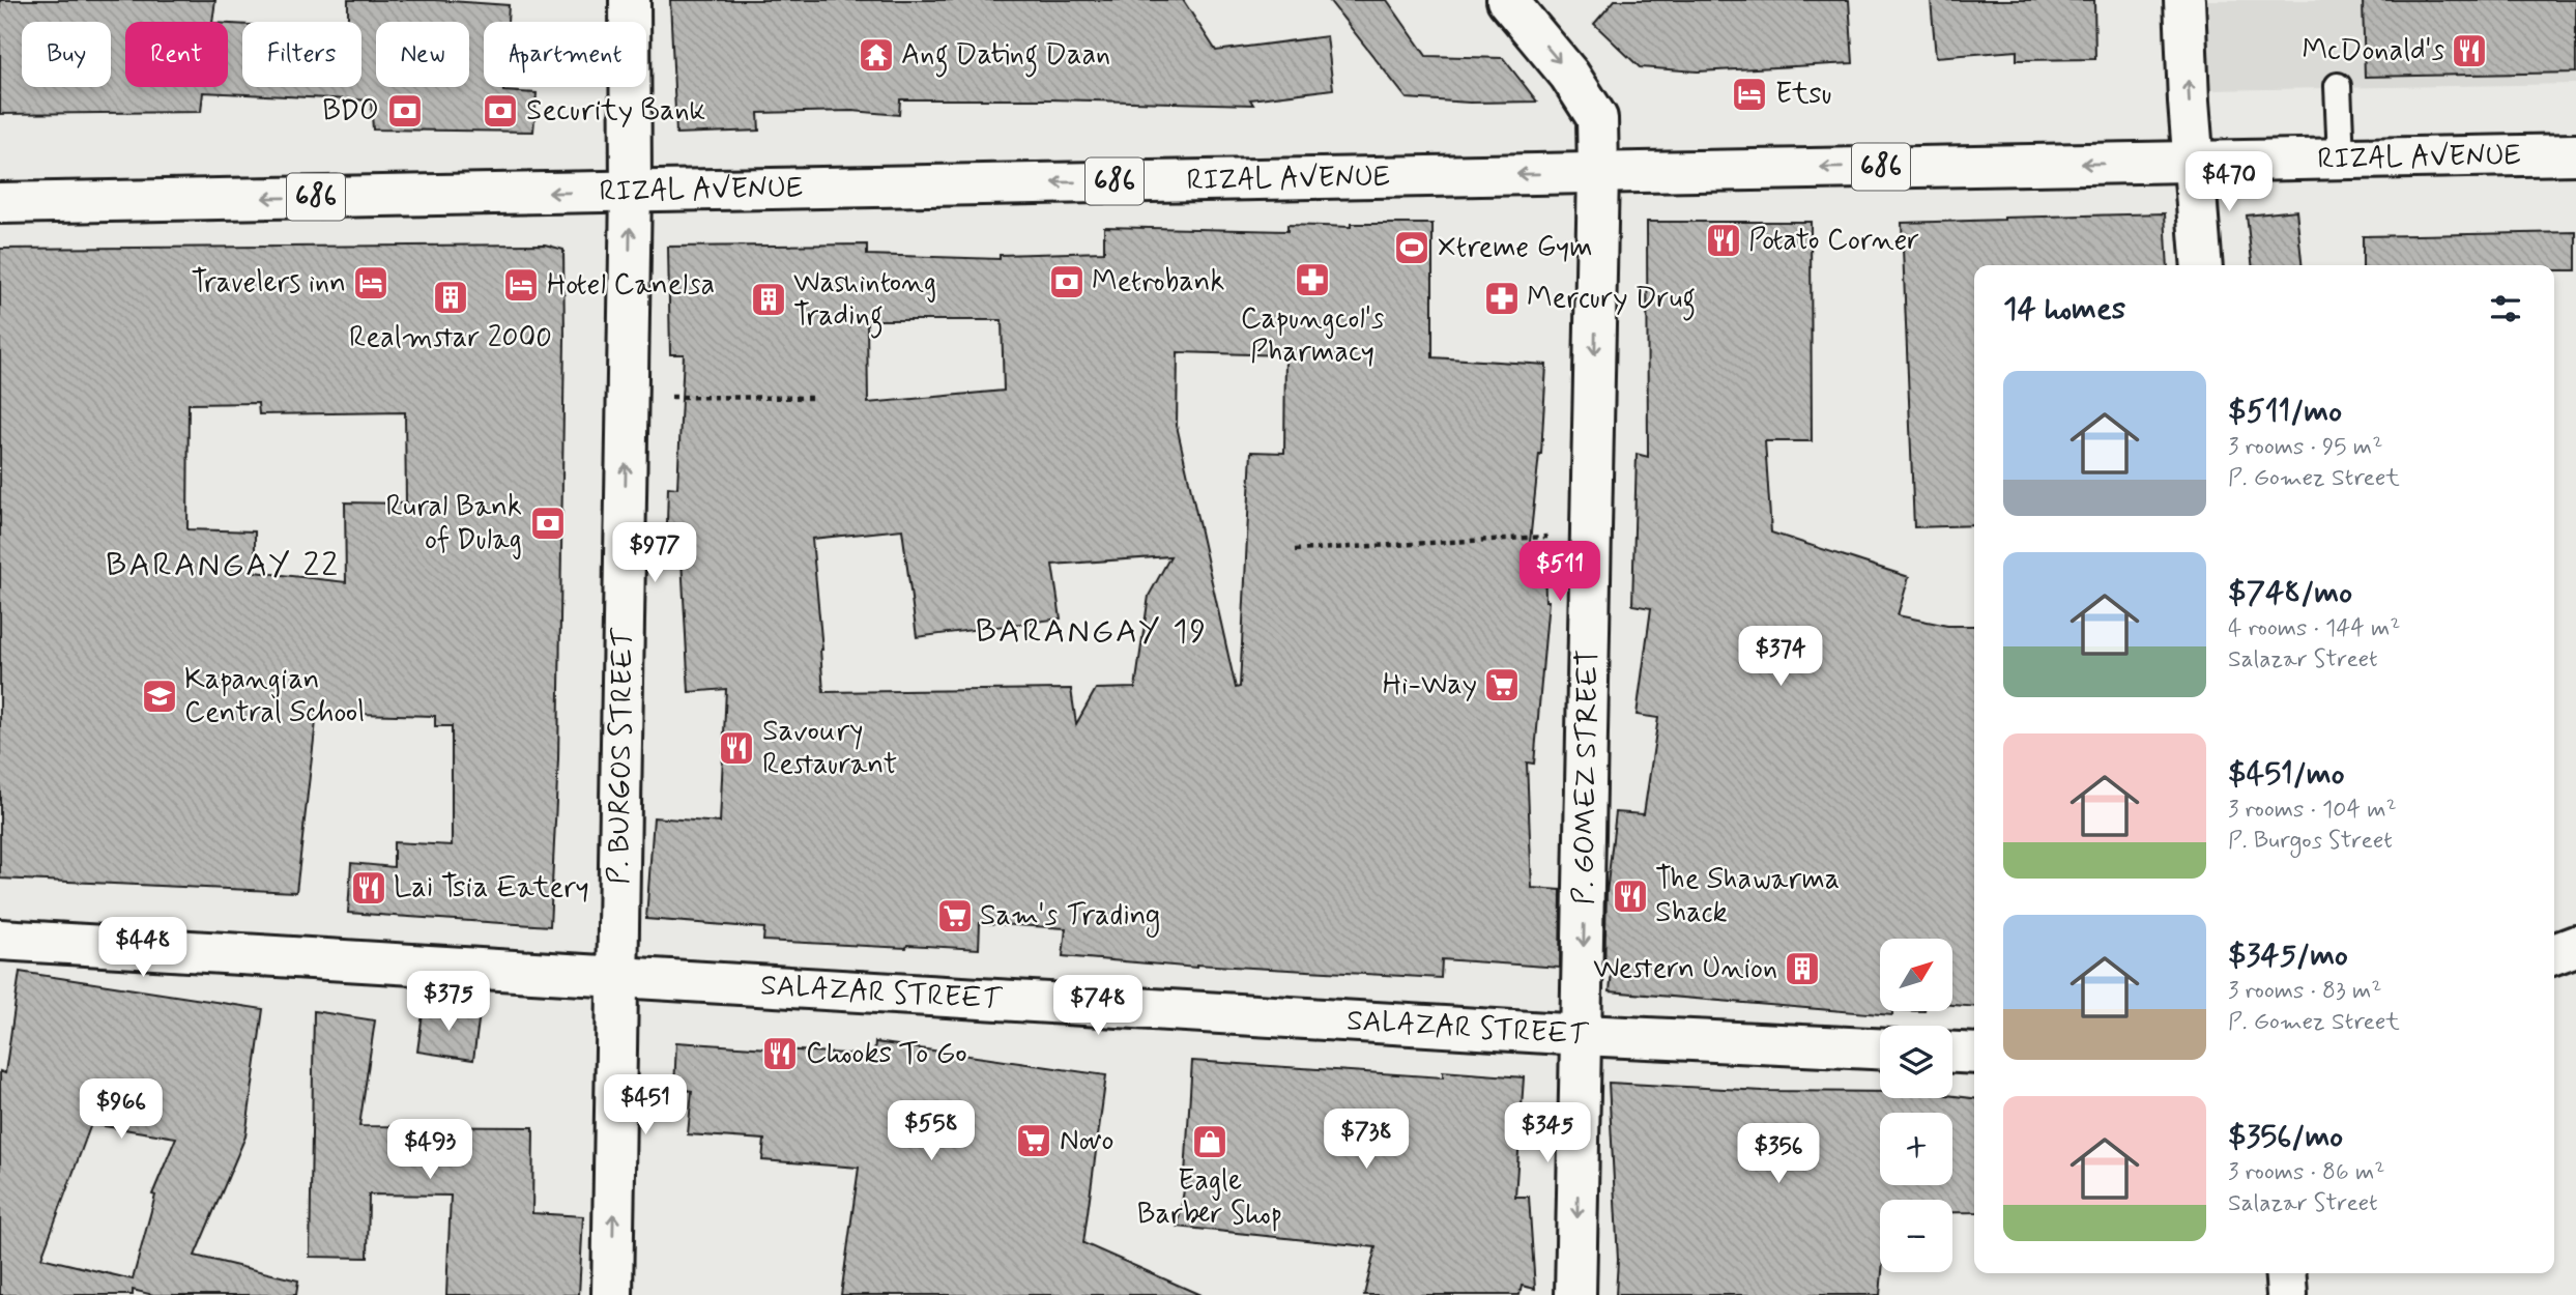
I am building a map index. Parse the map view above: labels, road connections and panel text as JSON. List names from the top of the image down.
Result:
{
  "streets": {
    "main road": [
      "RIZAL AVENUE",
      "686",
      "P. BURGOS STREET",
      "P. GOMEZ STREET",
      "SALAZAR STREET"
    ]
  },
  "crossings": [
    ["RIZAL AVENUE", "P. BURGOS STREET"],
    ["RIZAL AVENUE", "P. GOMEZ STREET"],
    ["P. BURGOS STREET", "SALAZAR STREET"],
    ["P. GOMEZ STREET", "SALAZAR STREET"]
  ],
  "one_way": ["RIZAL AVENUE", "P. BURGOS STREET", "P. GOMEZ STREET"],
  "districts": ["BARANGAY 22", "BARANGAY 19"],
  "places": {
    "restaurant": [
      "McDonald's",
      "Potato Corner",
      "Savoury Restaurant",
      "Lai Tsia Eatery",
      "The Shawarma Shack",
      "Chooks To Go"
    ],
    "temple": ["Ang Dating Daan"],
    "hotel": ["Etsu", "Travelers inn", "Hotel Canelsa"],
    "bank": [
      "BDO",
      "Security Bank",
      "Metrobank",
      "Rural Bank of Dulag"
    ],
    "sports": ["Xtreme Gym"],
    "pharmacy": ["Capungcol's Pharmacy", "Mercury Drug"],
    "building": ["Realmstar 2000", "Washintong Trading", "Western Union"],
    "supermarket": ["Hi-Way", "Sam's Trading", "Novo"],
    "school or university": ["Kapangian Central School"],
    "shop": ["Eagle Barber Shop"]
  },
  "north": "top right",
  "page": {
    "chip": [
      "Buy",
      "Rent",
      "Filters",
      "New",
      "Apartment"
    ],
    "price": [
      "$470",
      "$977",
      "$511",
      "$374",
      "$448",
      "$375",
      "$748",
      "$451",
      "$966",
      "$558",
      "$345",
      "$738",
      "$493",
      "$356"
    ],
    "heading": "14 homes",
    "list": [
      {
        "name": "$511/mo",
        "note": "3 rooms · 95 m² · P. Gomez Street"
      },
      {
        "name": "$748/mo",
        "note": "4 rooms · 144 m² · Salazar Street"
      },
      {
        "name": "$451/mo",
        "note": "3 rooms · 104 m² · P. Burgos Street"
      },
      {
        "name": "$345/mo",
        "note": "3 rooms · 83 m² · P. Gomez Street"
      },
      {
        "name": "$356/mo",
        "note": "3 rooms · 86 m² · Salazar Street"
      }
    ],
    "map_buttons": ["+", "−"]
  }
}
